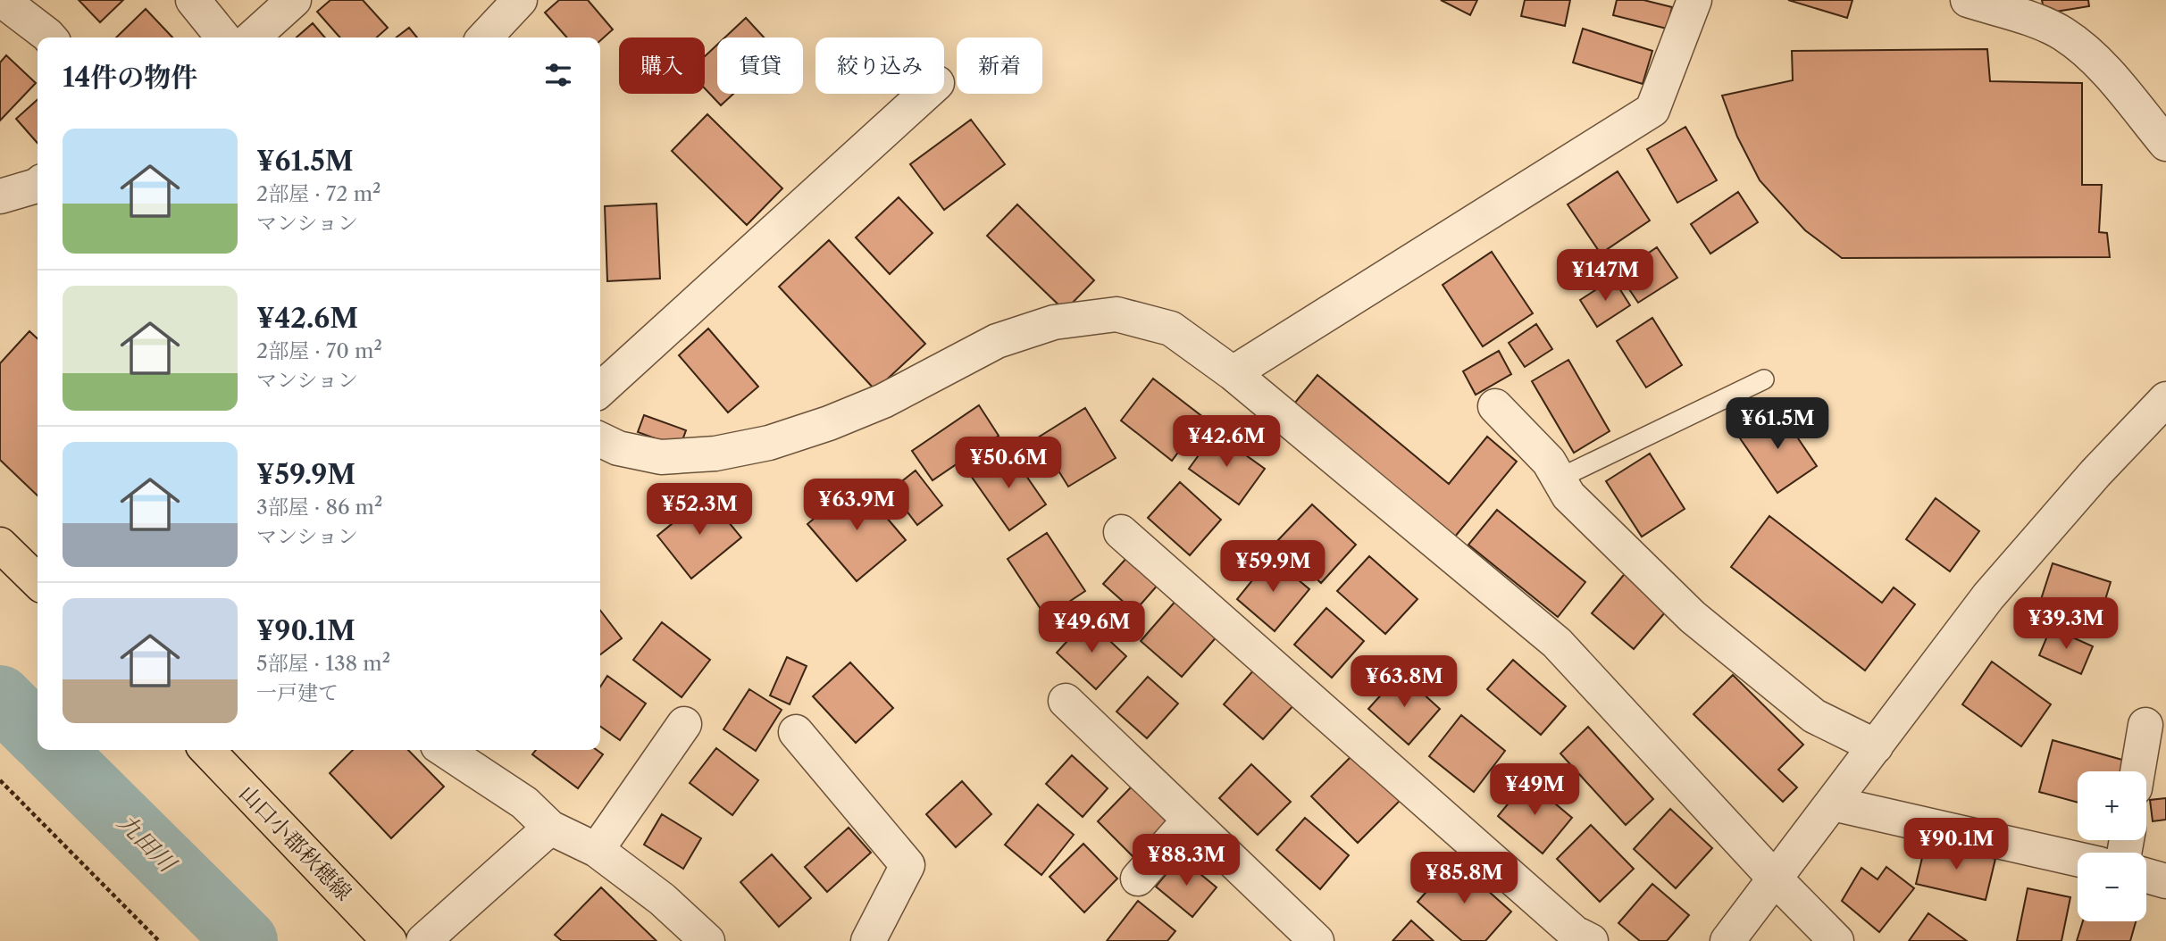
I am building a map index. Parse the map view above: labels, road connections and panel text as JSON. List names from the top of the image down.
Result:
{
  "streets": {
    "main road": ["山口小郡秋穂線"]
  },
  "water": ["九田川"],
  "page": {
    "chip": [
      "購入",
      "賃貸",
      "絞り込み",
      "新着"
    ],
    "heading": "14件の物件",
    "list": [
      {
        "name": "¥61.5M",
        "note": "2部屋 · 72 m² · マンション"
      },
      {
        "name": "¥42.6M",
        "note": "2部屋 · 70 m² · マンション"
      },
      {
        "name": "¥59.9M",
        "note": "3部屋 · 86 m² · マンション"
      },
      {
        "name": "¥90.1M",
        "note": "5部屋 · 138 m² · 一戸建て"
      }
    ],
    "price": [
      "¥147M",
      "¥61.5M",
      "¥42.6M",
      "¥50.6M",
      "¥63.9M",
      "¥52.3M",
      "¥59.9M",
      "¥39.3M",
      "¥49.6M",
      "¥63.8M",
      "¥49M",
      "¥90.1M",
      "¥88.3M",
      "¥85.8M"
    ],
    "map_buttons": ["+", "−"]
  }
}
